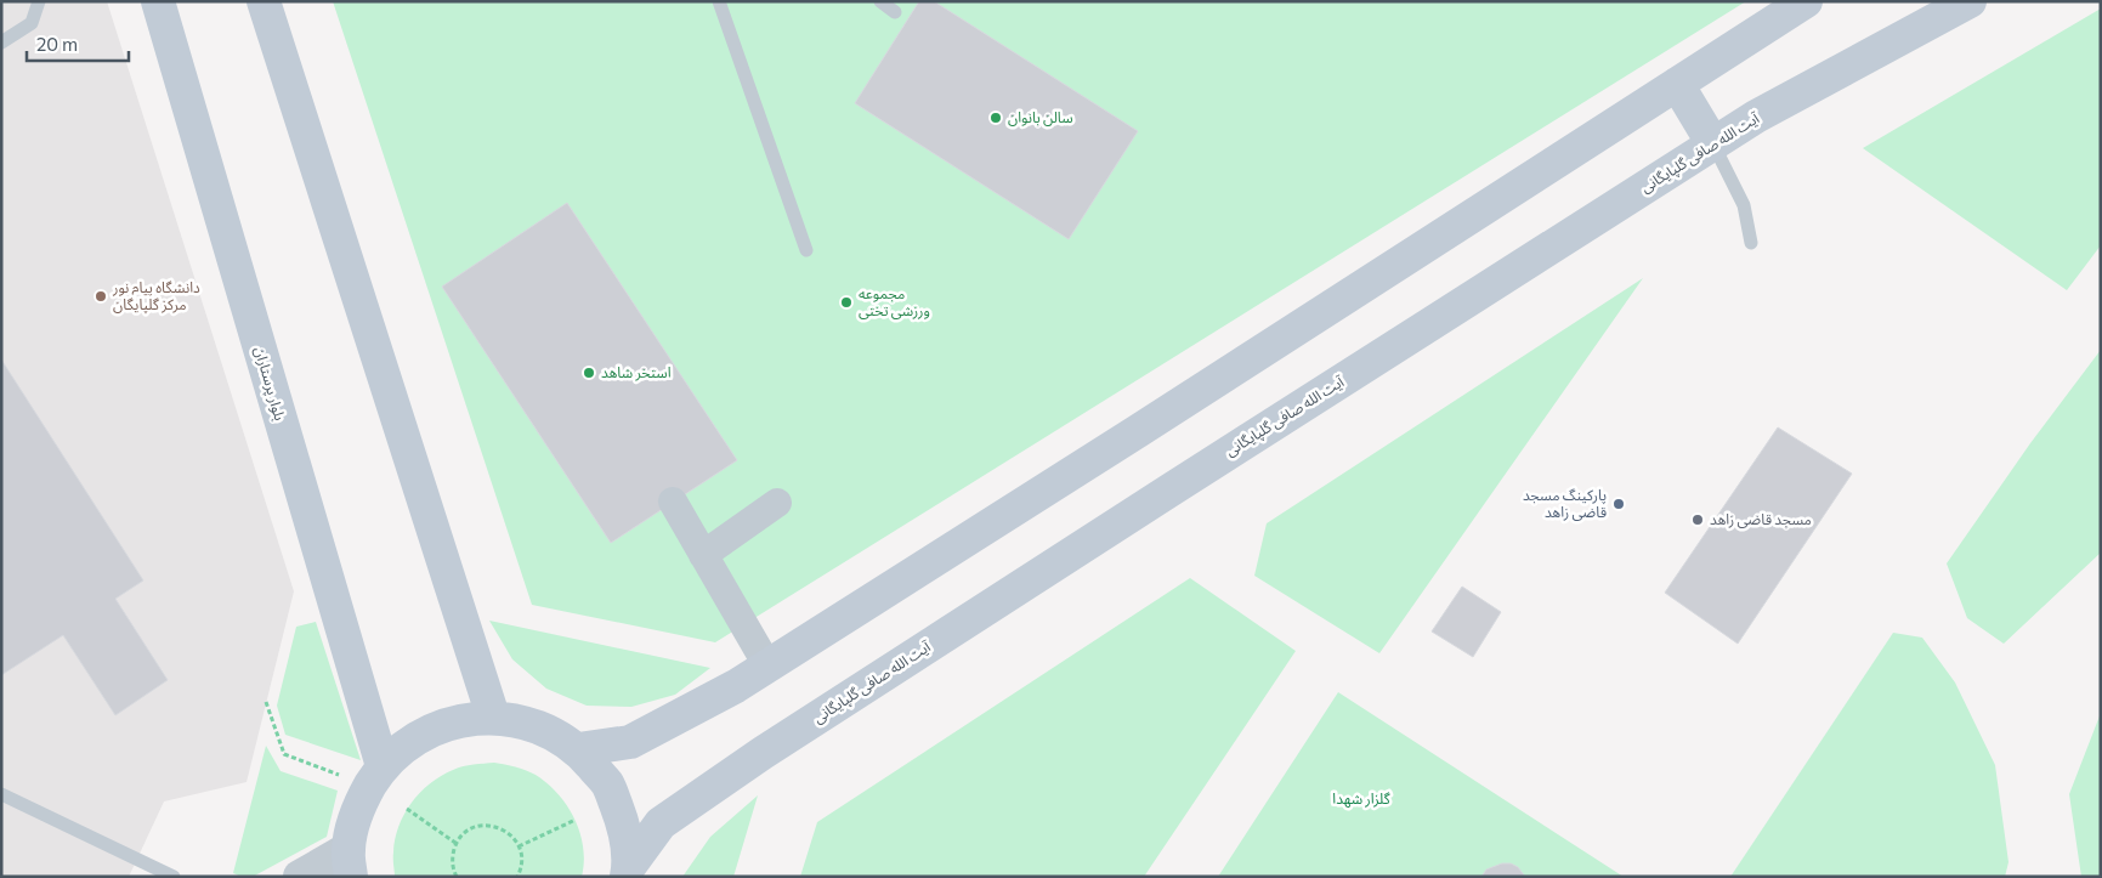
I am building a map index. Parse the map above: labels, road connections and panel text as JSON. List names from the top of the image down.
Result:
{
  "streets": {
    "main road": ["آیت الله صافی گلپایگانی", "بلوار پرستاران"]
  },
  "parks": ["گلزار شهدا"],
  "places": [
    "سالن بانوان",
    "دانشگاه پیام نور مرکز گلپایگان",
    "مجموعه ورزشی تختی",
    "استخر شاهد",
    "پارکینگ مسجد قاضی زاهد",
    "مسجد قاضی زاهد"
  ],
  "scale_bar": "20 m"
}
